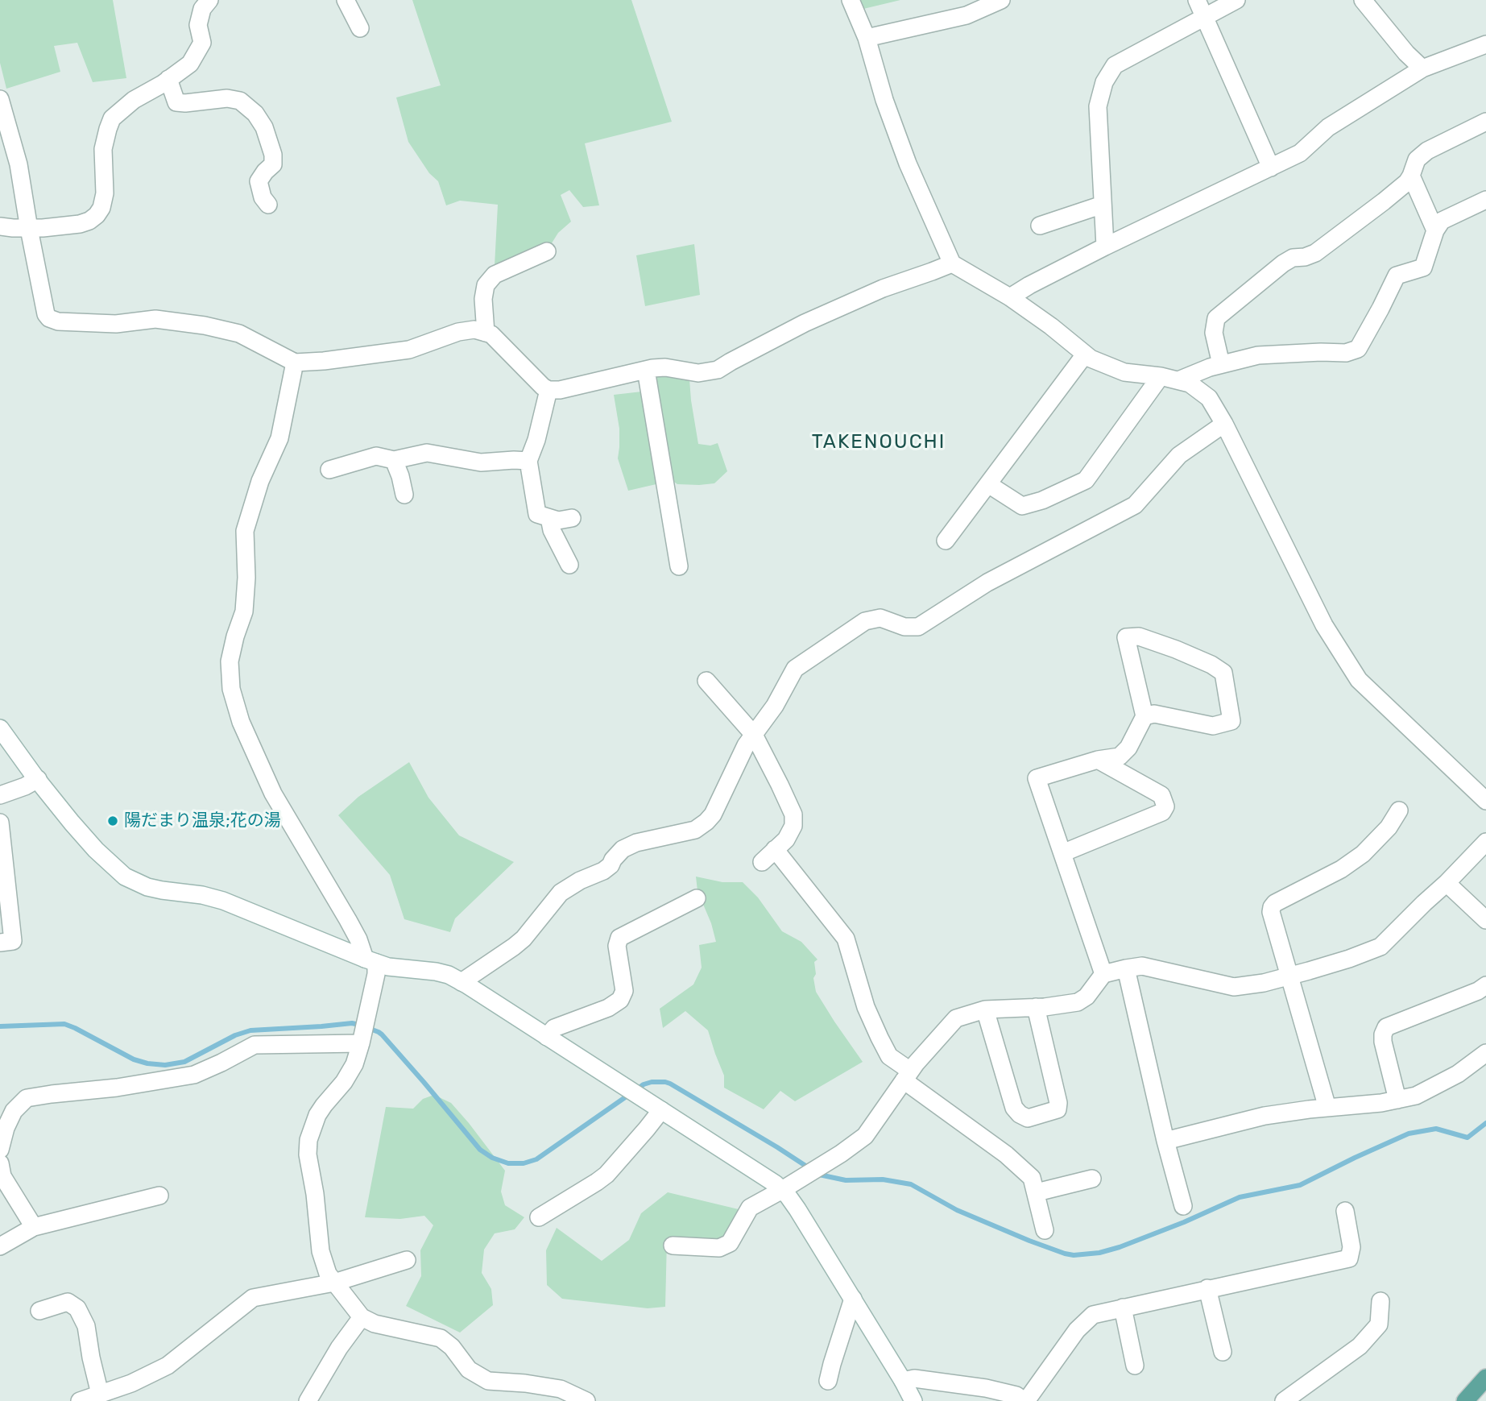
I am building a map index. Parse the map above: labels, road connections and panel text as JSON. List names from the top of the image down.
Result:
{
  "districts": ["TAKENOUCHI"],
  "places": ["陽だまり温泉;花の湯"]
}
